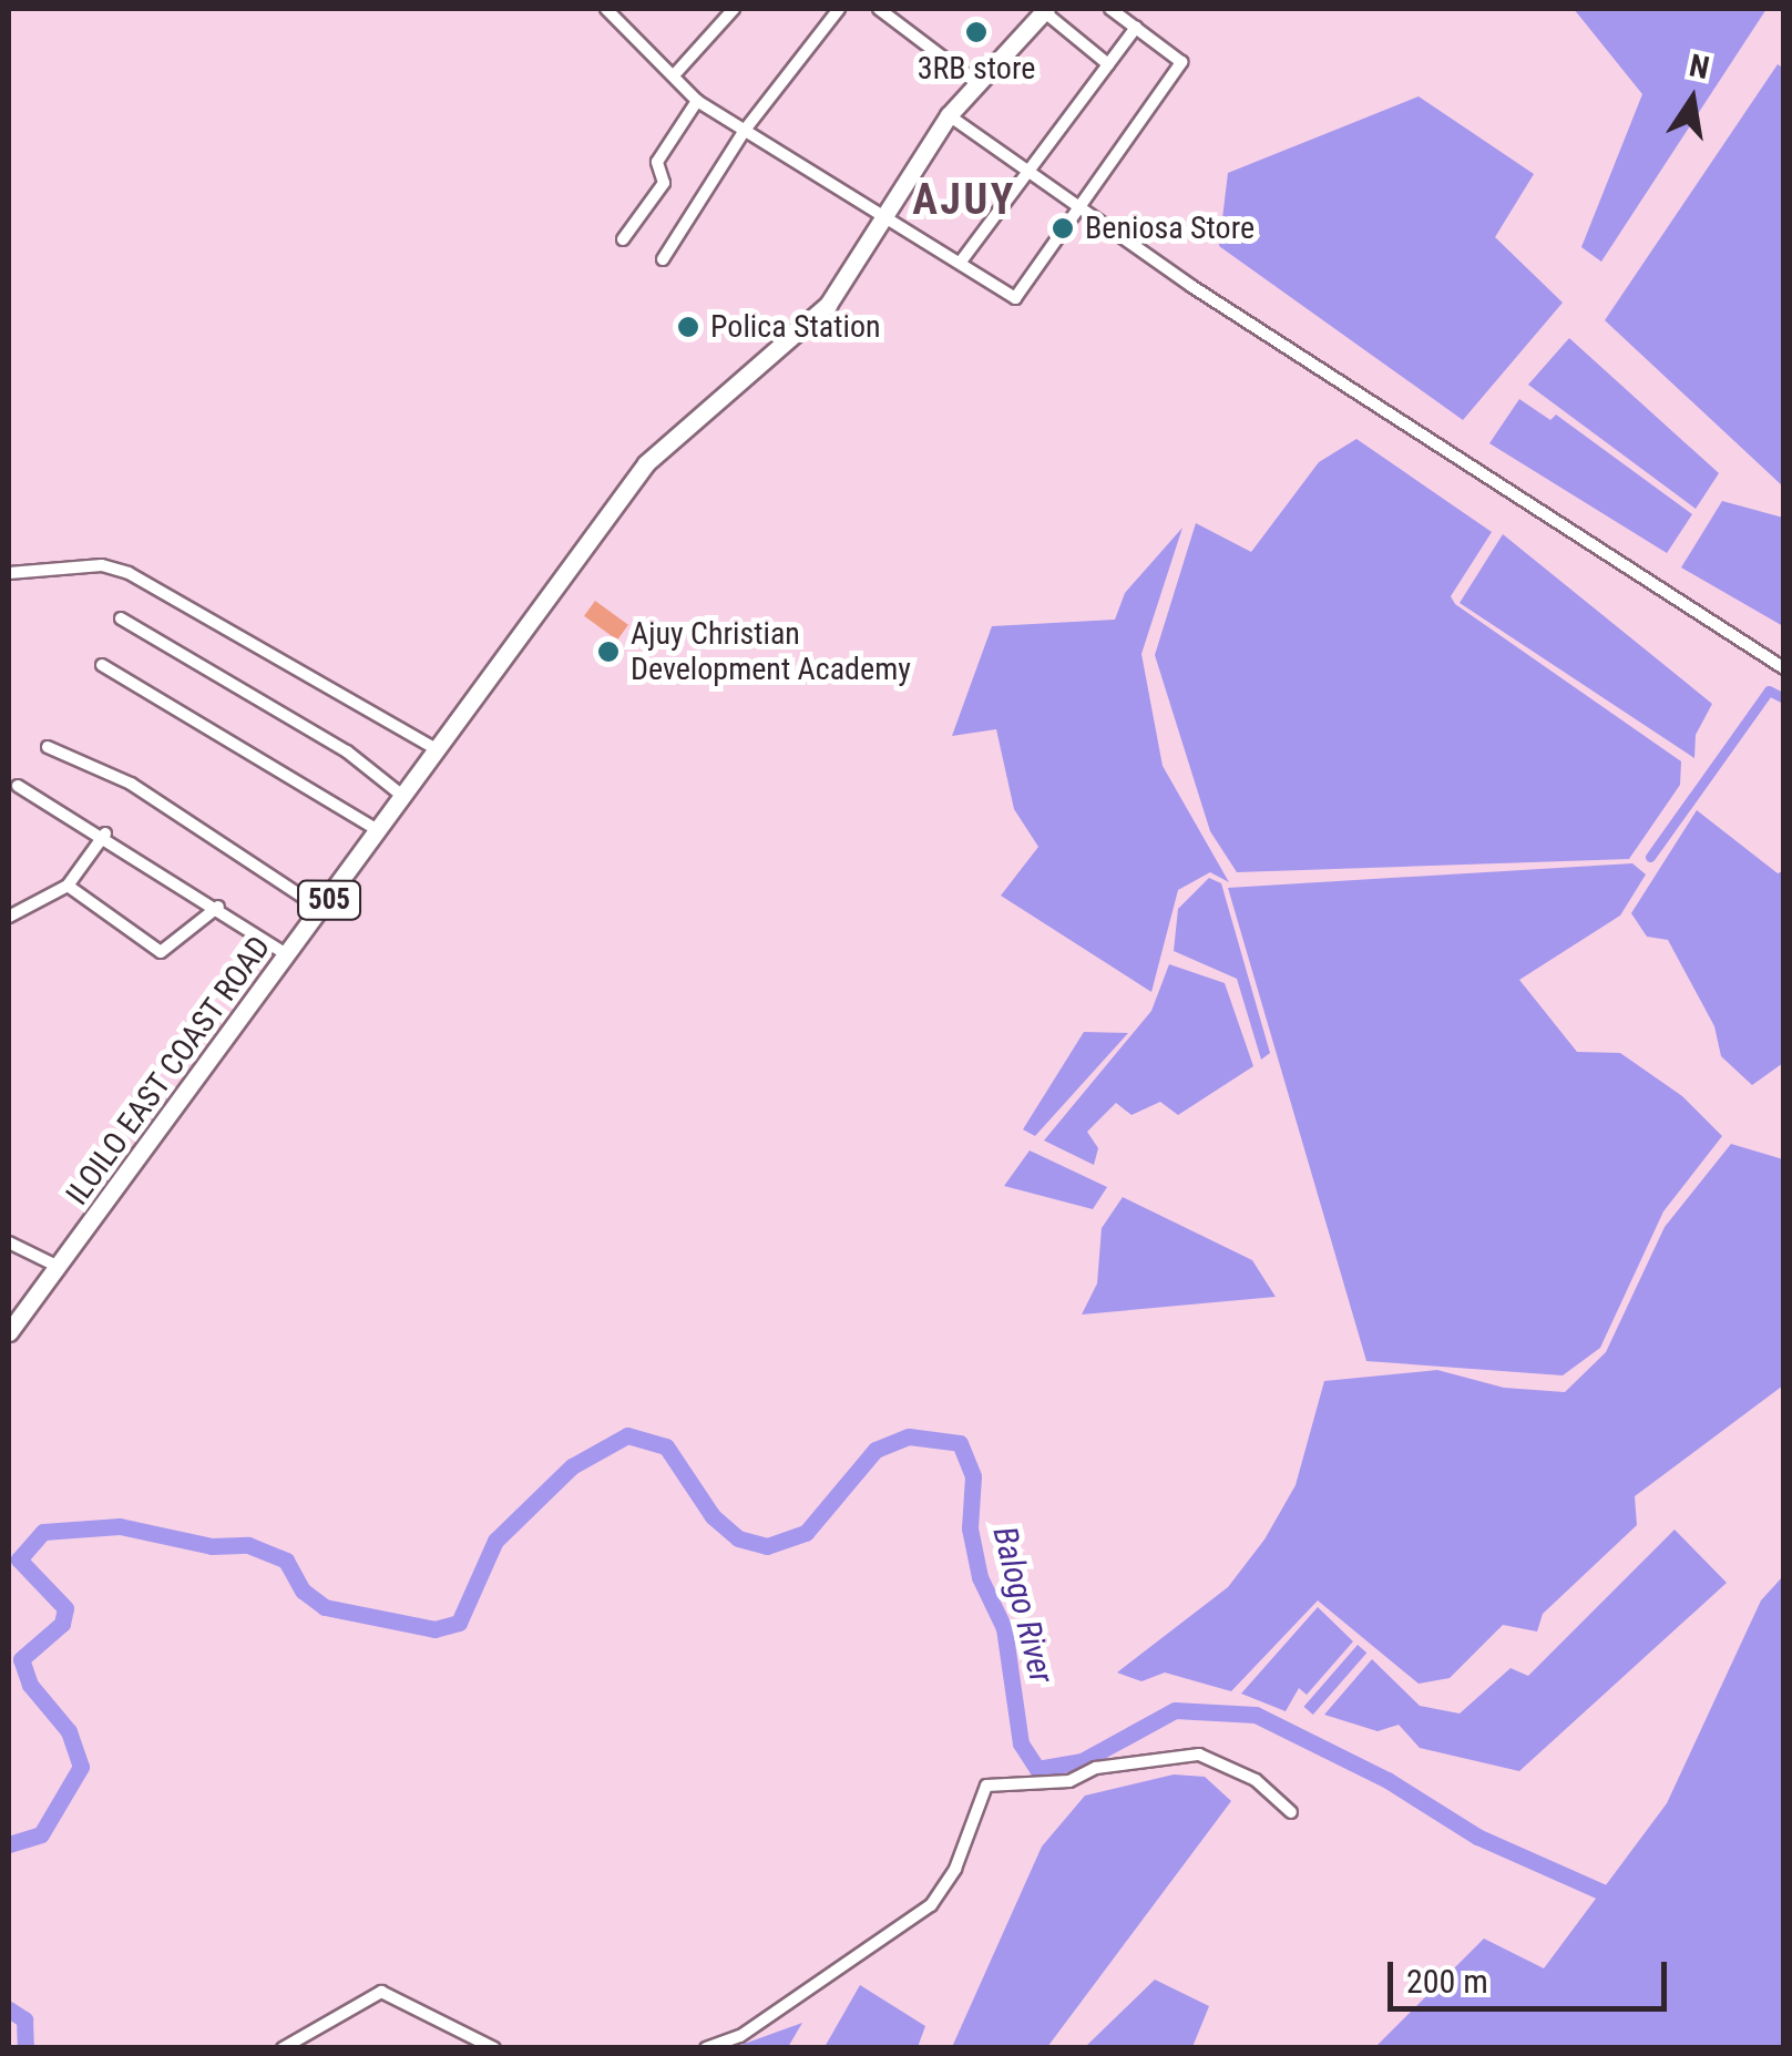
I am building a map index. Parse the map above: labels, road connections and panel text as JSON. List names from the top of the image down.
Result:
{
  "streets": {
    "main road": ["505", "ILOILO EAST COAST ROAD"]
  },
  "crossings": [
    ["505", "ILOILO EAST COAST ROAD"]
  ],
  "districts": ["AJUY"],
  "water": ["Balogo River"],
  "places": [
    "3RB store",
    "Beniosa Store",
    "Polica Station",
    "Ajuy Christian Development Academy"
  ],
  "scale_bar": "200 m",
  "north": "top"
}
